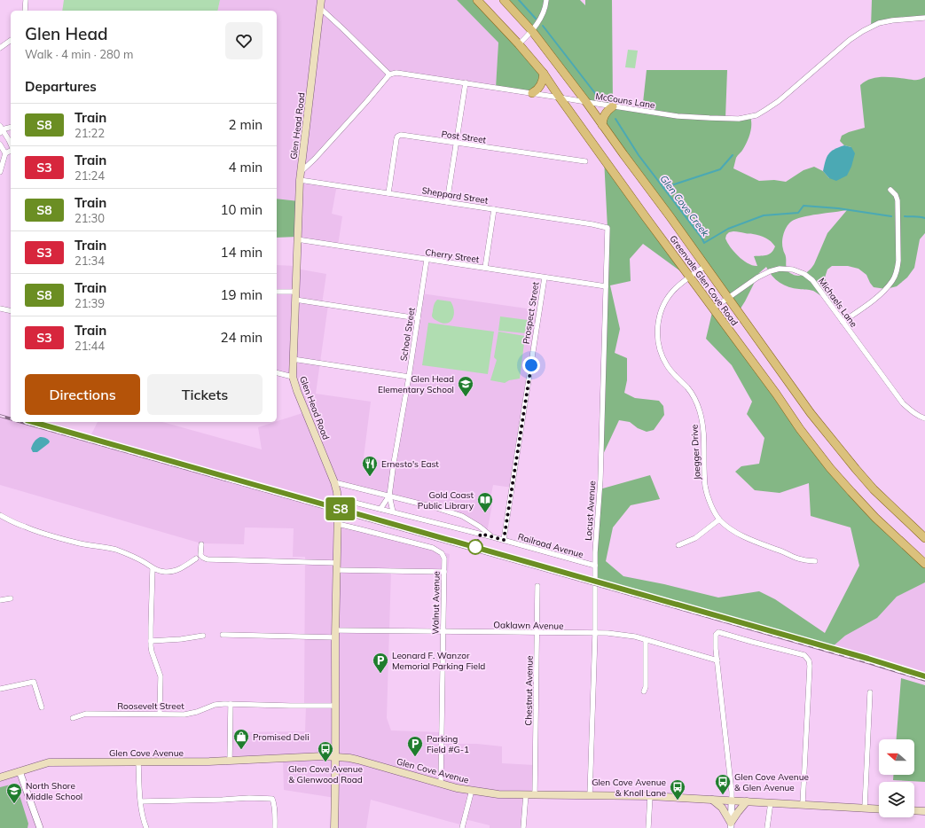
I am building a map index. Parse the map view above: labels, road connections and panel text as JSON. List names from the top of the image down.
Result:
{
  "streets": {
    "main road": ["Glen Head Road", "Greenvale Glen Cove Road", "Glen Cove Avenue"],
    "street": [
      "McCouns Lane",
      "Post Street",
      "Sheppard Street",
      "Cherry Street",
      "Michaels Lane",
      "Prospect Street",
      "School Street",
      "Jaegger Drive",
      "Locust Avenue",
      "Railroad Avenue",
      "Walnut Avenue",
      "Oaklawn Avenue",
      "Chestnut Avenue",
      "Roosevelt Street"
    ]
  },
  "crossings": [
    ["McCouns Lane", "Greenvale Glen Cove Road"],
    ["Glen Head Road", "Sheppard Street"],
    ["Glen Head Road", "Cherry Street"],
    ["Glen Head Road", "Railroad Avenue"],
    ["Glen Head Road", "Walnut Avenue"],
    ["Glen Head Road", "Oaklawn Avenue"],
    ["Glen Head Road", "Roosevelt Street"],
    ["Glen Head Road", "Glen Cove Avenue"],
    ["Post Street", "Sheppard Street"],
    ["Sheppard Street", "Locust Avenue"],
    ["Cherry Street", "Prospect Street"],
    ["Cherry Street", "School Street"],
    ["Cherry Street", "Locust Avenue"],
    ["Greenvale Glen Cove Road", "Michaels Lane"],
    ["Greenvale Glen Cove Road", "Jaegger Drive"],
    ["Prospect Street", "Railroad Avenue"],
    ["School Street", "Railroad Avenue"],
    ["Locust Avenue", "Railroad Avenue"],
    ["Locust Avenue", "Oaklawn Avenue"],
    ["Locust Avenue", "Glen Cove Avenue"],
    ["Walnut Avenue", "Oaklawn Avenue"],
    ["Walnut Avenue", "Glen Cove Avenue"],
    ["Oaklawn Avenue", "Chestnut Avenue"],
    ["Chestnut Avenue", "Glen Cove Avenue"]
  ],
  "water": ["Glen Cove Creek"],
  "places": {
    "school or university": ["Glen Head Elementary School", "North Shore Middle School"],
    "restaurant": ["Ernesto's East"],
    "library": ["Gold Coast Public Library"],
    "parking": ["Leonard F. Wanzor Memorial Parking Field", "Parking Field #G-1"],
    "shop": ["Promised Deli"],
    "bus stop": ["Glen Cove Avenue & Glenwood Road", "Glen Cove Avenue & Glen Avenue", "Glen Cove Avenue & Knoll Lane"]
  },
  "north": "left",
  "page": {
    "on_map": "S8",
    "heading": [
      ["Glen Head", "Walk · 4 min · 280 m"],
      "Departures"
    ],
    "list": [
      {
        "mark": "S8",
        "name": "Train",
        "note": "21:22",
        "value": "2 min"
      },
      {
        "mark": "S3",
        "name": "Train",
        "note": "21:24",
        "value": "4 min"
      },
      {
        "mark": "S8",
        "name": "Train",
        "note": "21:30",
        "value": "10 min"
      },
      {
        "mark": "S3",
        "name": "Train",
        "note": "21:34",
        "value": "14 min"
      },
      {
        "mark": "S8",
        "name": "Train",
        "note": "21:39",
        "value": "19 min"
      },
      {
        "mark": "S3",
        "name": "Train",
        "note": "21:44",
        "value": "24 min"
      }
    ],
    "buttons": ["Directions", "Tickets"]
  }
}
